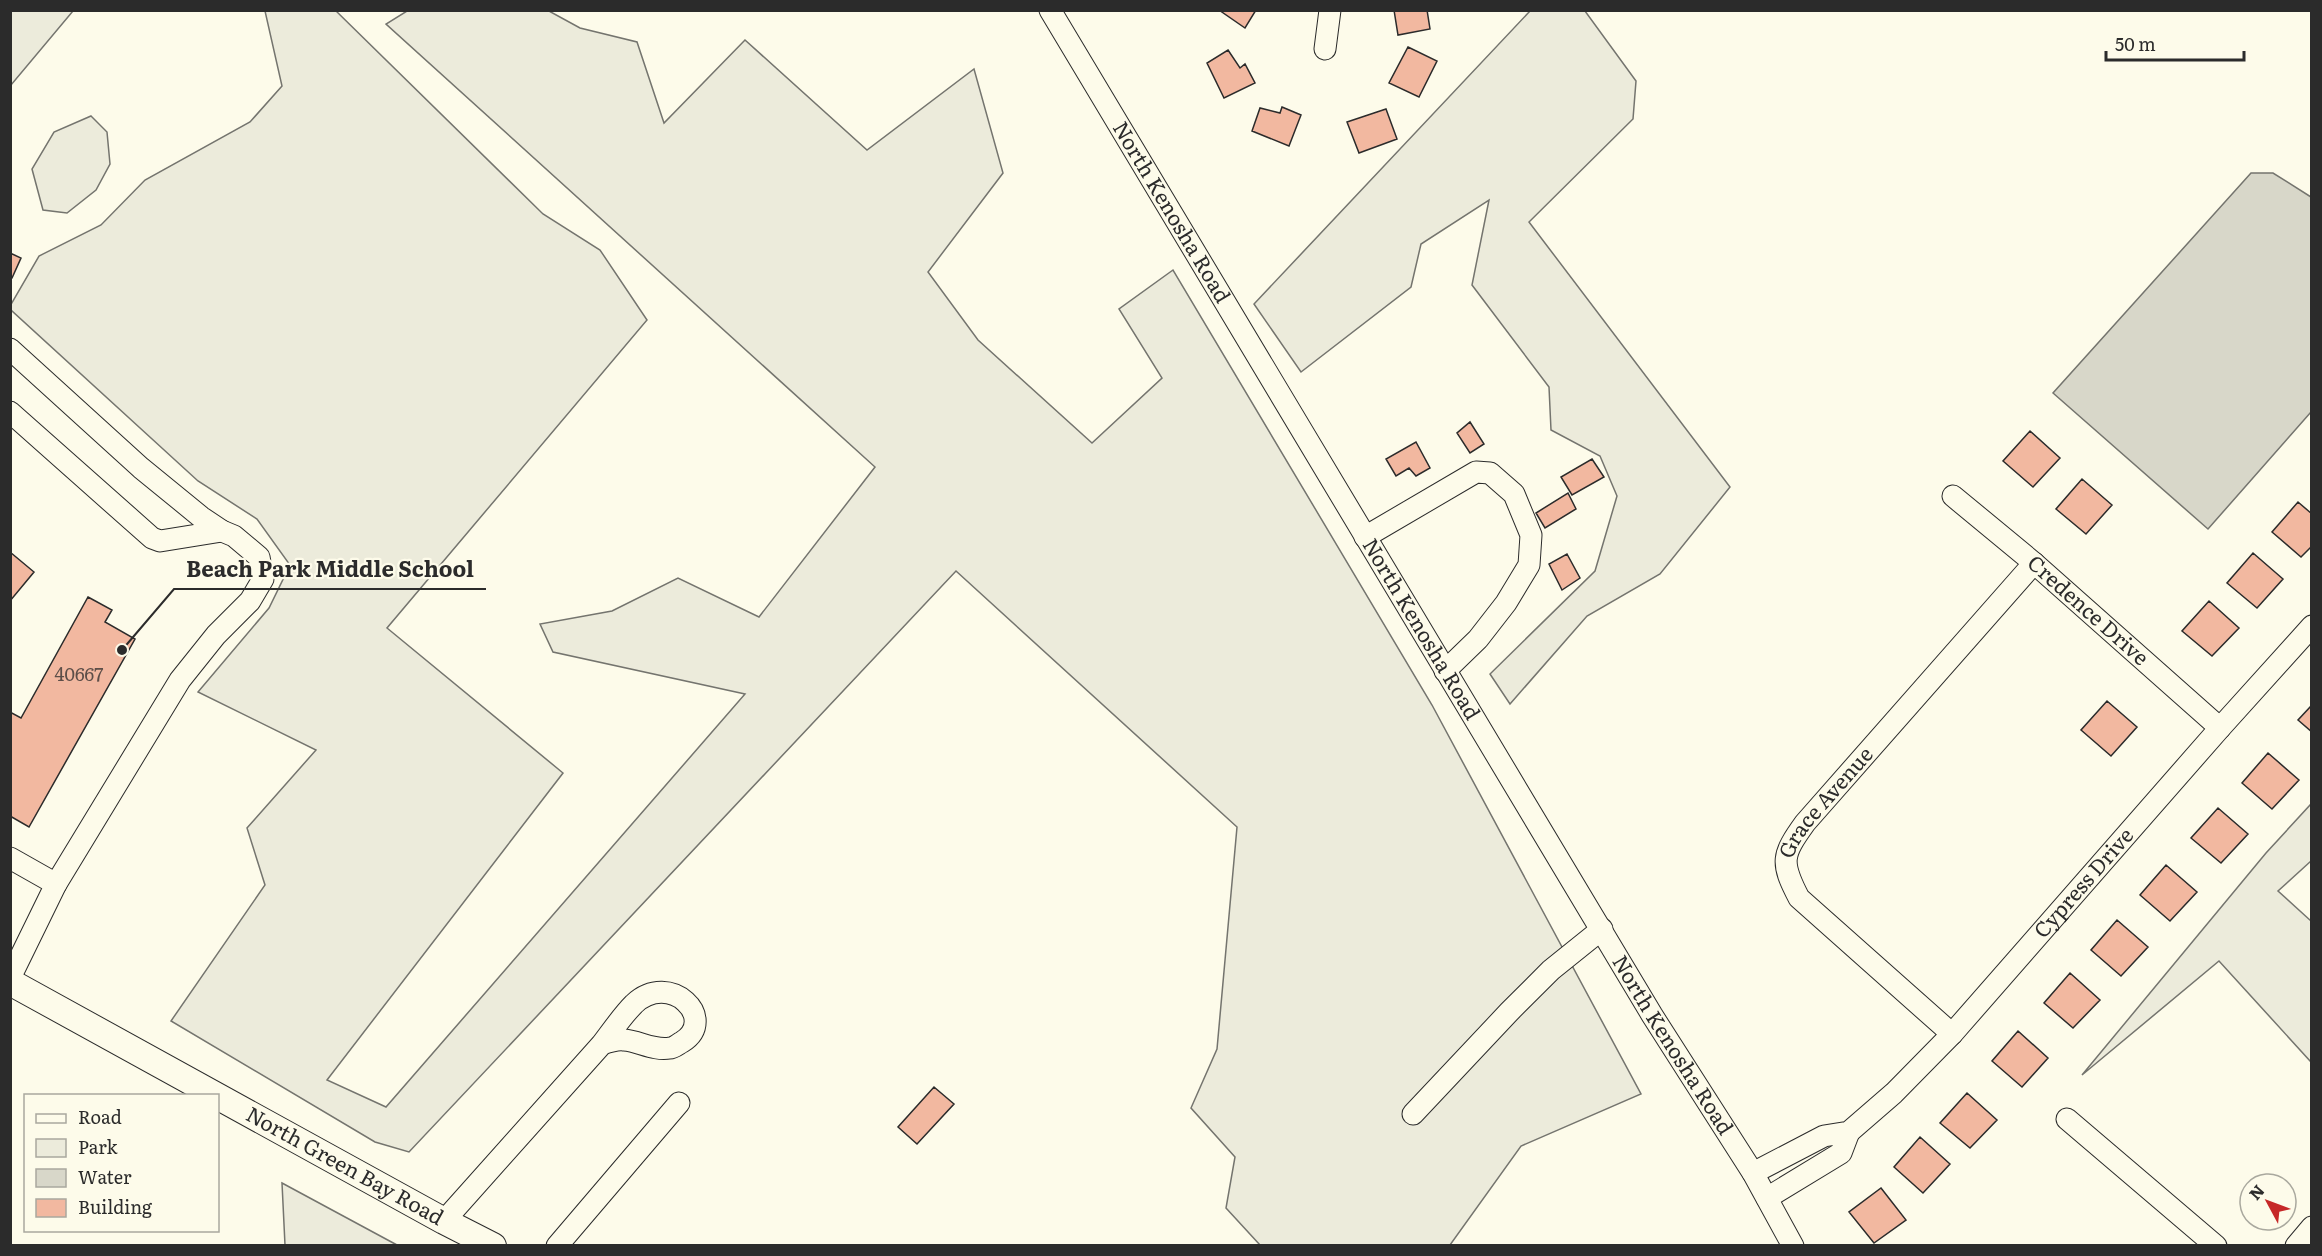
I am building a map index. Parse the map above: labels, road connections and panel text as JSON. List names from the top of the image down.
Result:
{
  "streets": {
    "main road": ["North Green Bay Road"],
    "street": [
      "North Kenosha Road",
      "Credence Drive",
      "Grace Avenue",
      "Cypress Drive"
    ]
  },
  "crossings": [
    ["North Kenosha Road", "Cypress Drive"],
    ["Credence Drive", "Grace Avenue"],
    ["Credence Drive", "Cypress Drive"],
    ["Grace Avenue", "Cypress Drive"]
  ],
  "places": ["Beach Park Middle School"],
  "house_numbers": ["40667"],
  "legend": [
    "Road",
    "Park",
    "Water",
    "Building"
  ],
  "scale_bar": "50 m",
  "north": "top left"
}
